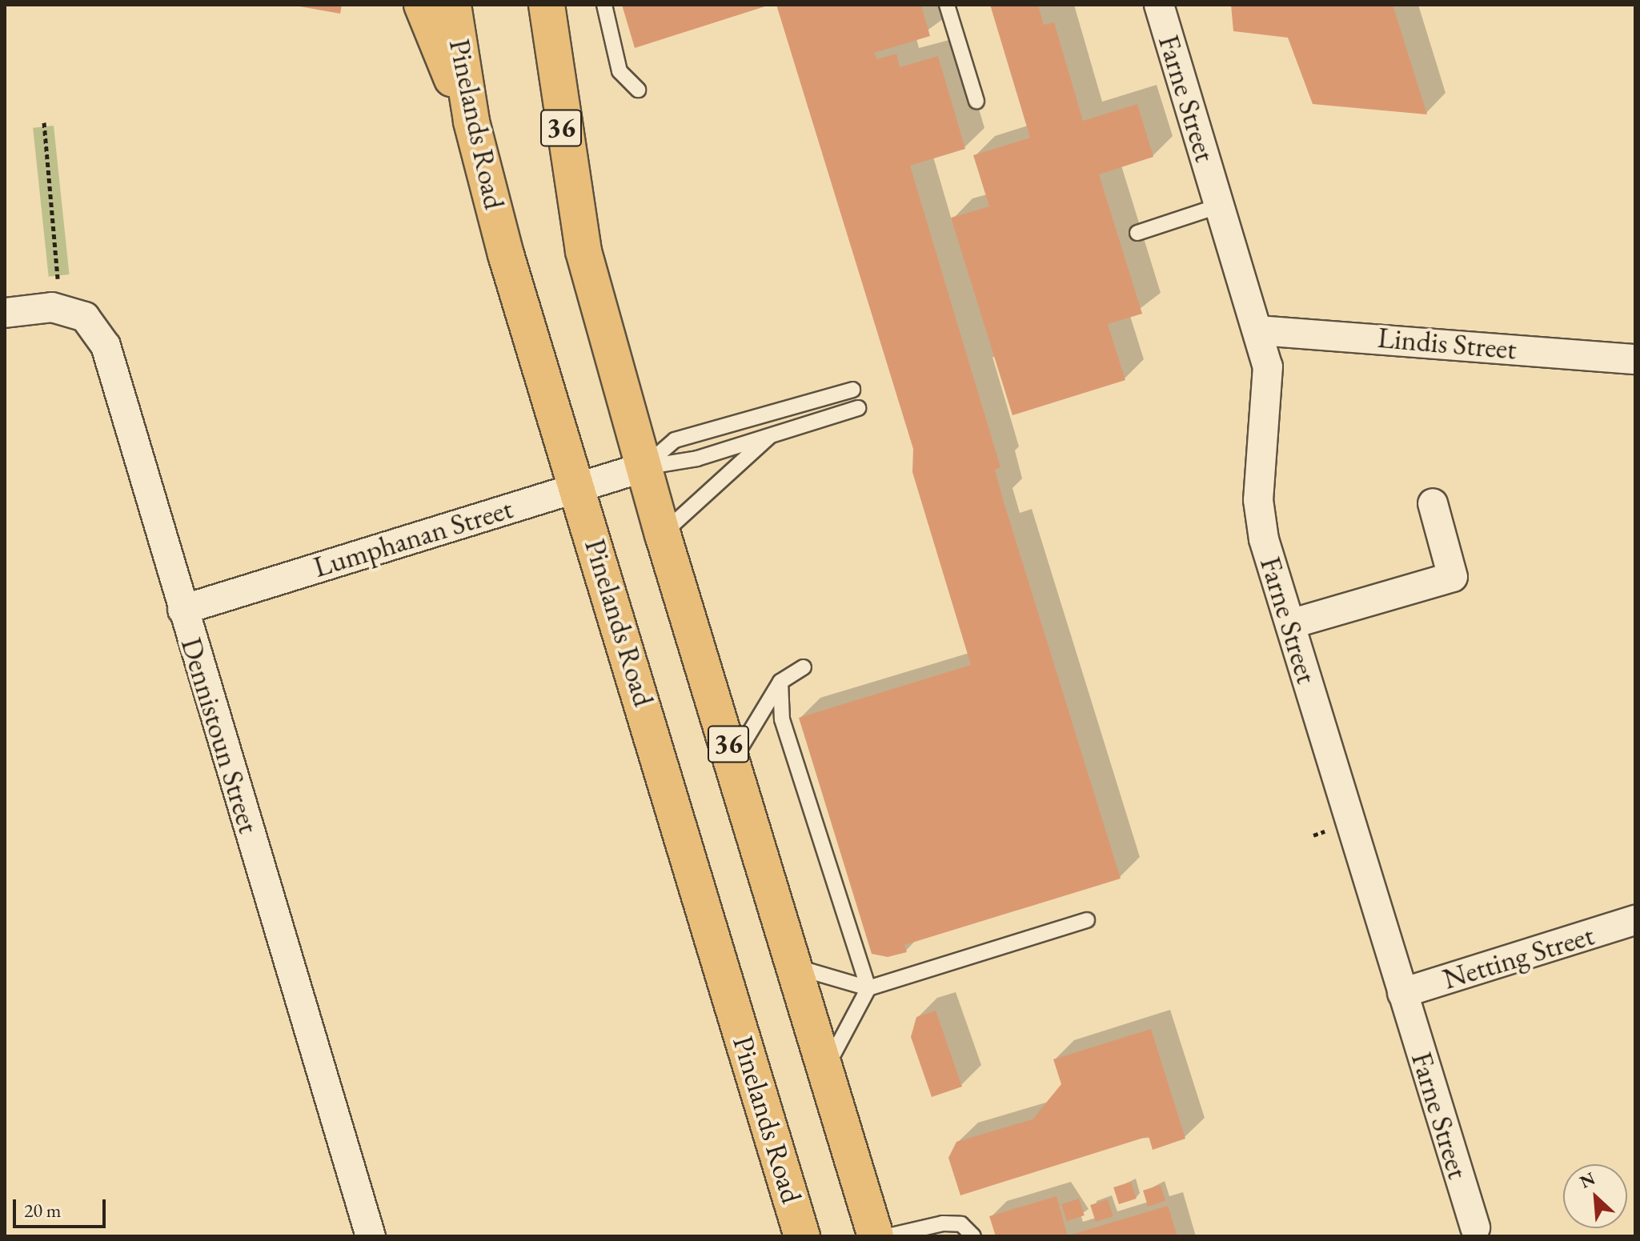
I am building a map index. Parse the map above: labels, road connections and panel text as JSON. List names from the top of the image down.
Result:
{
  "streets": {
    "main road": ["Pinelands Road", "36"],
    "street": [
      "Farne Street",
      "Lindis Street",
      "Lumphanan Street",
      "Dennistoun Street",
      "Netting Street"
    ]
  },
  "crossings": [
    ["Farne Street", "Lindis Street"],
    ["Farne Street", "Netting Street"],
    ["Pinelands Road", "Lumphanan Street"],
    ["36", "Lumphanan Street"],
    ["Lumphanan Street", "Dennistoun Street"]
  ],
  "scale_bar": "20 m",
  "north": "top left"
}
